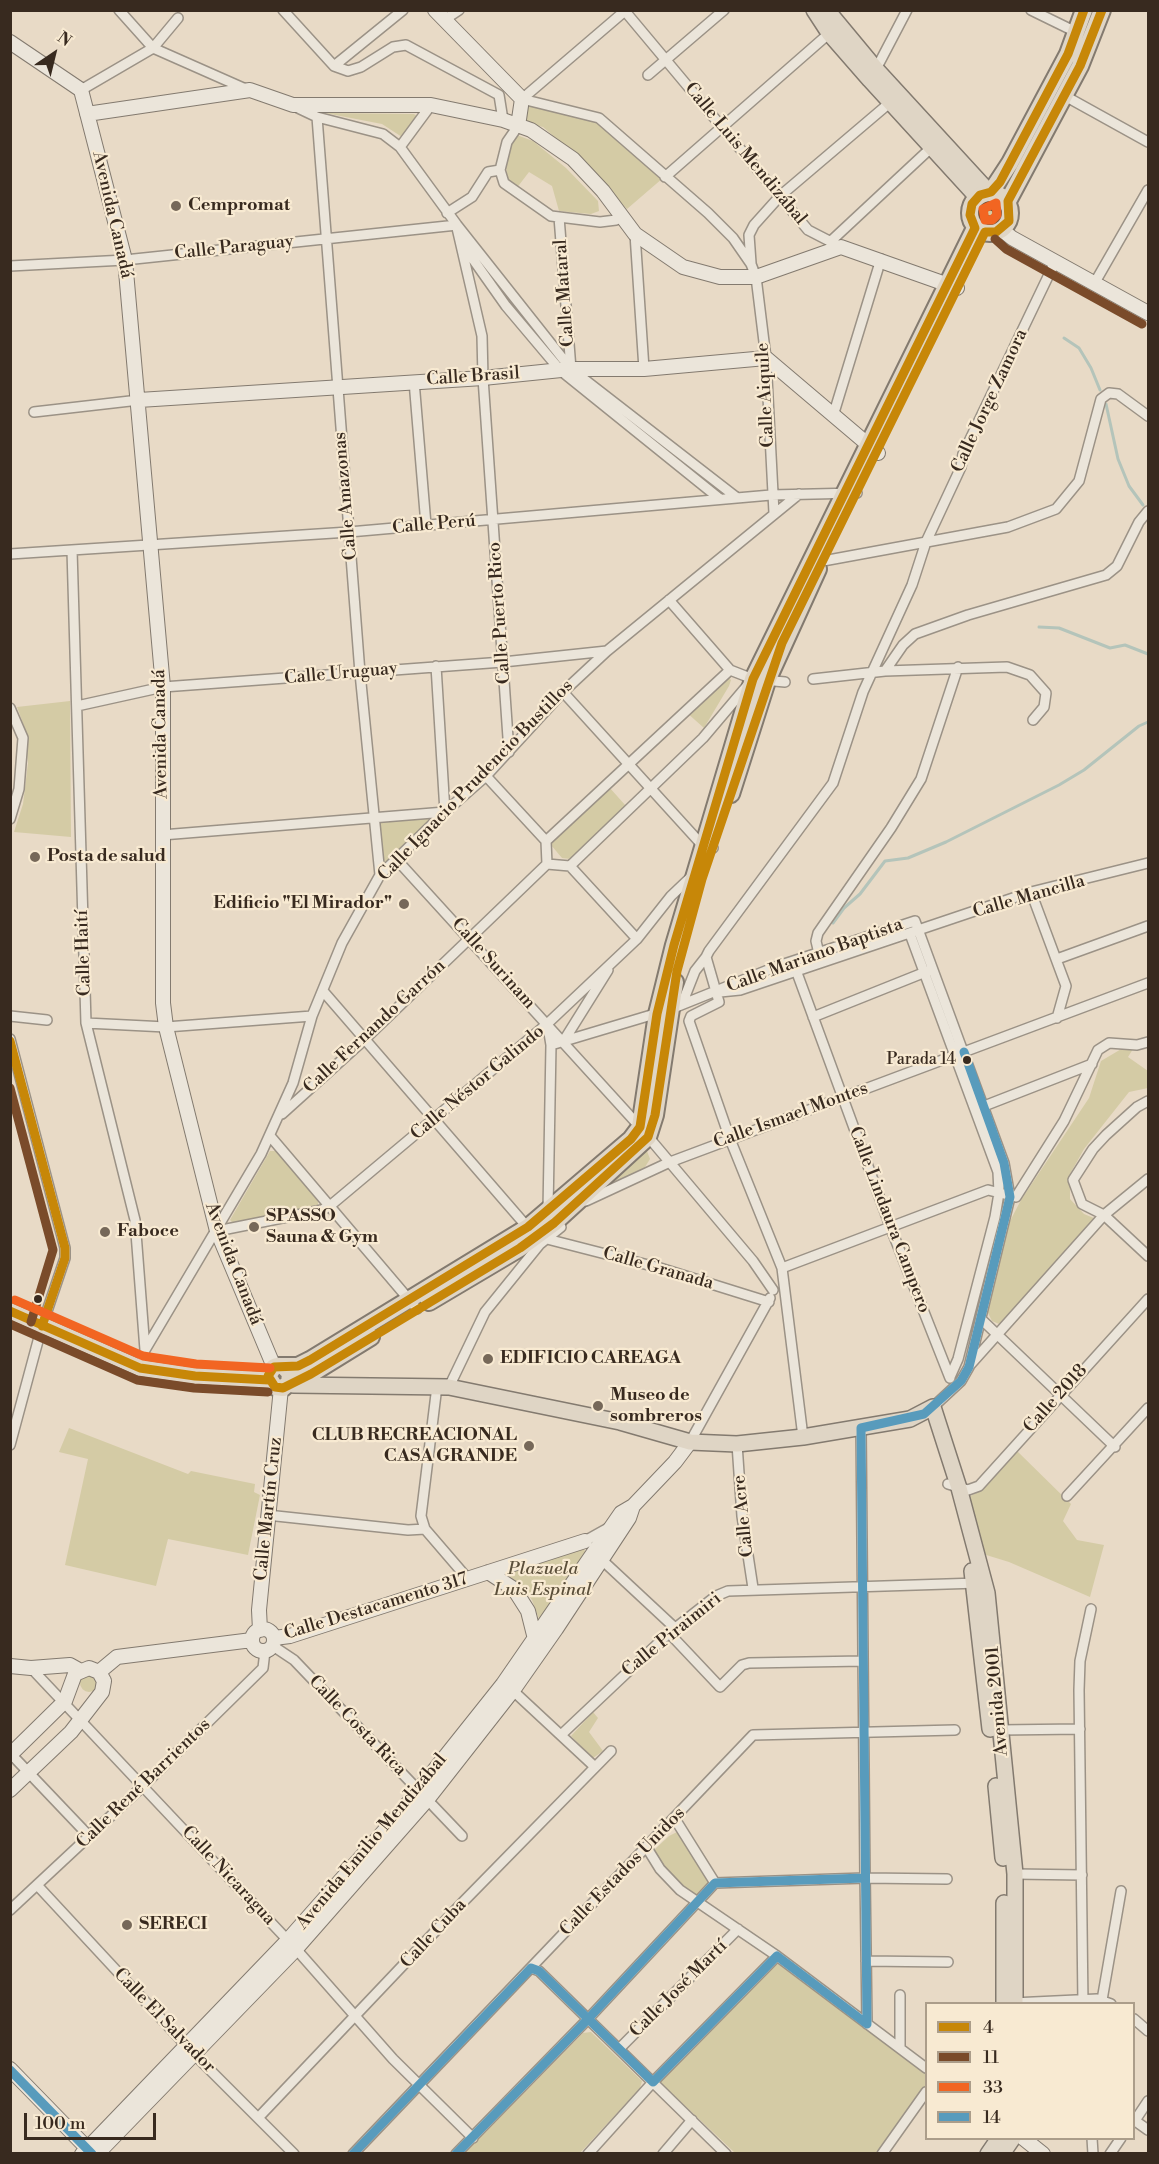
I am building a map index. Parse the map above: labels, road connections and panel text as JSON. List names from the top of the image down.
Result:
{
  "streets": {
    "main road": [
      "Calle Luis Mendizábal",
      "Avenida Canadá",
      "Calle Brasil",
      "Calle Martín Cruz",
      "Calle Destacamento 317",
      "Avenida 2001",
      "Avenida Emilio Mendizábal"
    ],
    "street": [
      "Calle Paraguay",
      "Calle Mataral",
      "Calle Aiquile",
      "Calle Jorge Zamora",
      "Calle Amazonas",
      "Calle Perú",
      "Calle Puerto Rico",
      "Calle Uruguay",
      "Calle Ignacio Prudencio Bustillos",
      "Calle Mancilla",
      "Calle Haití",
      "Calle Mariano Baptista",
      "Calle Surinam",
      "Calle Fernando Garrón",
      "Calle Néstor Galindo",
      "Calle Ismael Montes",
      "Calle Lindaura Campero",
      "Calle Granada",
      "Calle 2018",
      "Calle Acre",
      "Calle Piraimiri",
      "Calle Costa Rica",
      "Calle René Barrientos",
      "Calle Estados Unidos",
      "Calle Nicaragua",
      "Calle Cuba",
      "Calle José Martí",
      "Calle El Salvador"
    ]
  },
  "crossings": [
    ["Calle Luis Mendizábal", "Calle Aiquile"],
    ["Avenida Canadá", "Calle Paraguay"],
    ["Avenida Canadá", "Calle Brasil"],
    ["Avenida Canadá", "Calle Perú"],
    ["Avenida Canadá", "Calle Uruguay"],
    ["Avenida Canadá", "Calle Ignacio Prudencio Bustillos"],
    ["Avenida Canadá", "Calle Néstor Galindo"],
    ["Avenida Canadá", "Calle Martín Cruz"],
    ["Calle Paraguay", "Calle Amazonas"],
    ["Calle Paraguay", "Calle Puerto Rico"],
    ["Calle Mataral", "Calle Brasil"],
    ["Calle Brasil", "Calle Aiquile"],
    ["Calle Brasil", "Calle Amazonas"],
    ["Calle Brasil", "Calle Puerto Rico"],
    ["Calle Aiquile", "Calle Perú"],
    ["Calle Aiquile", "Calle Ignacio Prudencio Bustillos"],
    ["Calle Jorge Zamora", "Calle Mariano Baptista"],
    ["Calle Amazonas", "Calle Perú"],
    ["Calle Amazonas", "Calle Uruguay"],
    ["Calle Amazonas", "Calle Ignacio Prudencio Bustillos"],
    ["Calle Perú", "Calle Puerto Rico"],
    ["Calle Perú", "Calle Ignacio Prudencio Bustillos"],
    ["Calle Perú", "Calle Haití"],
    ["Calle Puerto Rico", "Calle Uruguay"],
    ["Calle Puerto Rico", "Calle Ignacio Prudencio Bustillos"],
    ["Calle Uruguay", "Calle Ignacio Prudencio Bustillos"],
    ["Calle Uruguay", "Calle Haití"],
    ["Calle Ignacio Prudencio Bustillos", "Calle Haití"],
    ["Calle Ignacio Prudencio Bustillos", "Calle Surinam"],
    ["Calle Ignacio Prudencio Bustillos", "Calle Fernando Garrón"],
    ["Calle Ignacio Prudencio Bustillos", "Calle Néstor Galindo"],
    ["Calle Mancilla", "Calle Mariano Baptista"],
    ["Calle Mariano Baptista", "Calle Surinam"],
    ["Calle Mariano Baptista", "Calle Lindaura Campero"],
    ["Calle Surinam", "Calle Fernando Garrón"],
    ["Calle Surinam", "Calle Néstor Galindo"],
    ["Calle Surinam", "Calle Ismael Montes"],
    ["Calle Surinam", "Avenida Emilio Mendizábal"],
    ["Calle Ismael Montes", "Calle Lindaura Campero"],
    ["Calle Granada", "Avenida Emilio Mendizábal"],
    ["Calle 2018", "Avenida 2001"],
    ["Calle Acre", "Calle Piraimiri"],
    ["Calle Destacamento 317", "Calle Costa Rica"],
    ["Calle Destacamento 317", "Calle René Barrientos"],
    ["Calle Destacamento 317", "Avenida Emilio Mendizábal"],
    ["Calle Piraimiri", "Avenida 2001"],
    ["Calle Costa Rica", "Calle René Barrientos"],
    ["Calle Costa Rica", "Avenida Emilio Mendizábal"],
    ["Calle René Barrientos", "Calle Nicaragua"],
    ["Calle René Barrientos", "Calle El Salvador"],
    ["Avenida Emilio Mendizábal", "Calle Nicaragua"],
    ["Avenida Emilio Mendizábal", "Calle El Salvador"],
    ["Calle Estados Unidos", "Calle Nicaragua"],
    ["Calle Nicaragua", "Calle Cuba"],
    ["Calle Cuba", "Calle El Salvador"]
  ],
  "parks": ["Plazuela Luis Espinal"],
  "places": [
    "Cempromat",
    "Posta de salud",
    "Edificio \"El Mirador\"",
    "Parada 14",
    "SPASSO Sauna & Gym",
    "Faboce",
    "EDIFICIO CAREAGA",
    "Museo de sombreros",
    "CLUB RECREACIONAL CASA GRANDE",
    "SERECI"
  ],
  "lines": [
    "transit line 4",
    "transit line 33",
    "transit line 11",
    "transit line 14"
  ],
  "legend": [
    "4",
    "11",
    "33",
    "14"
  ],
  "scale_bar": "100 m",
  "north": "top right"
}
